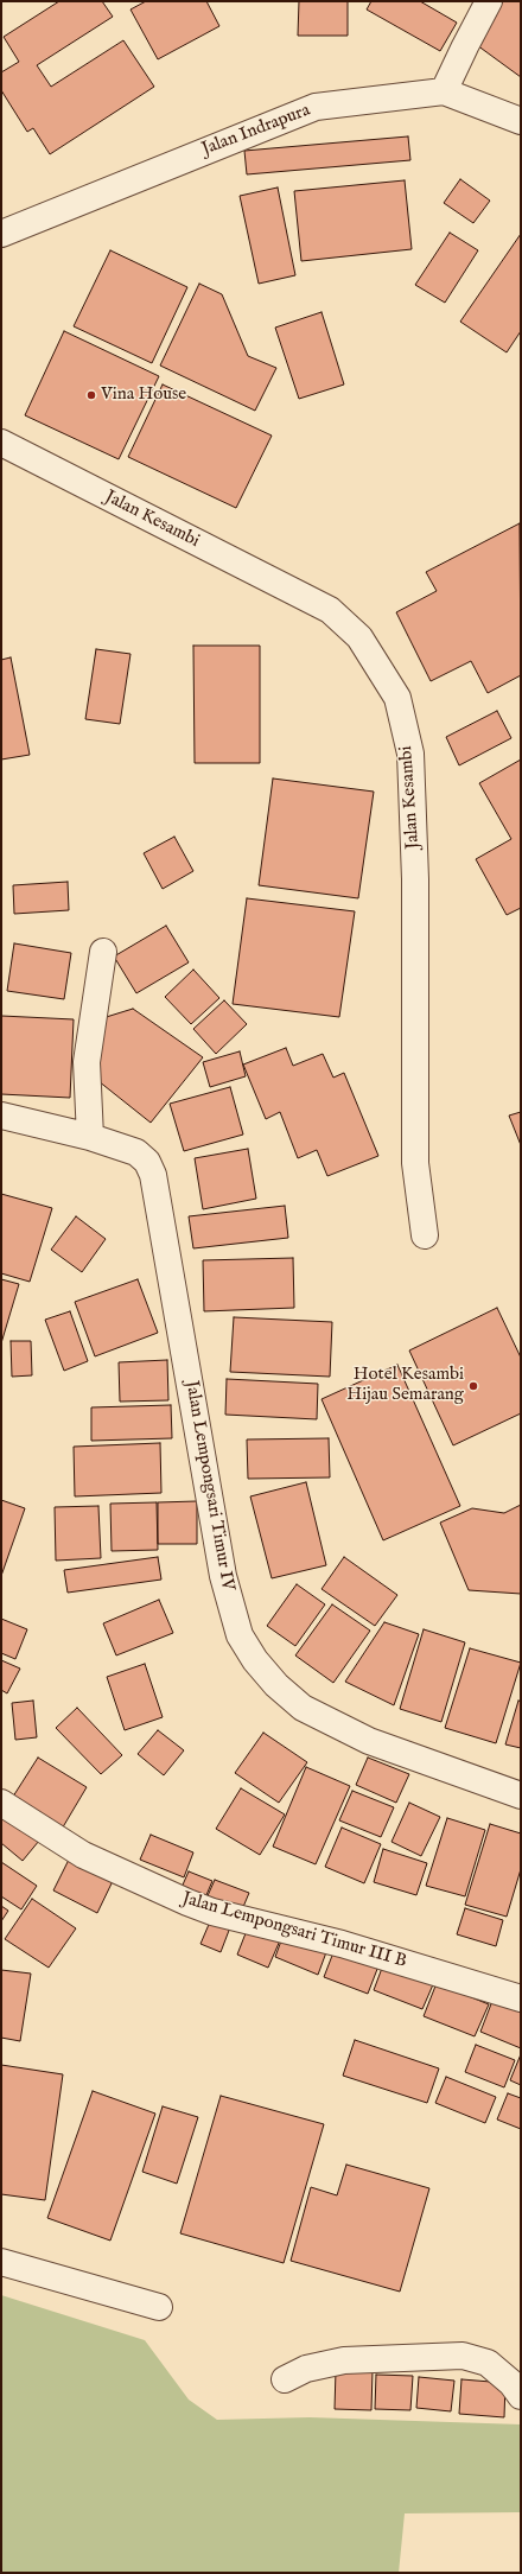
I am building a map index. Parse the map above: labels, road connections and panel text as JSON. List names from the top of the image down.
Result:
{
  "streets": {
    "street": [
      "Jalan Indrapura",
      "Jalan Kesambi",
      "Jalan Lempongsari Timur IV",
      "Jalan Lempongsari Timur III B"
    ]
  },
  "places": ["Vina House", "Hotel Kesambi Hijau Semarang"]
}
